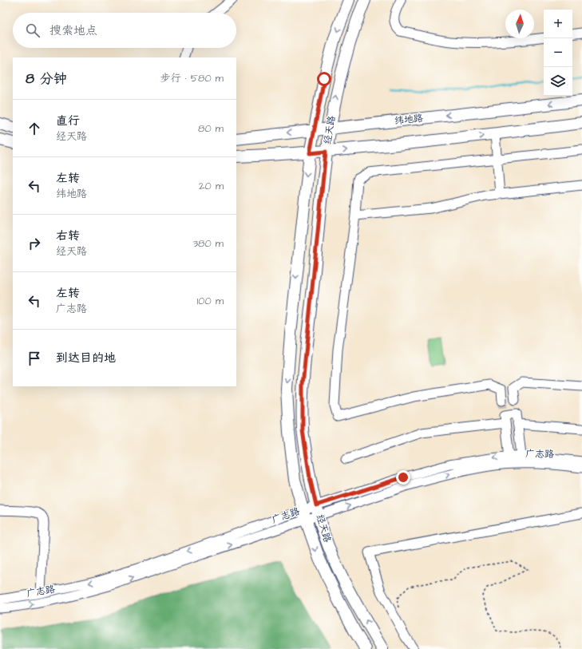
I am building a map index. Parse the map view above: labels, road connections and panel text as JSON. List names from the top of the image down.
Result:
{
  "streets": {
    "main road": ["纬地路", "经天路"],
    "street": ["广志路"]
  },
  "crossings": [
    ["纬地路", "经天路"],
    ["经天路", "广志路"]
  ],
  "north": "top",
  "page": {
    "map_buttons": ["+", "−"],
    "search": "搜索地点",
    "heading": ["8 分钟", "步行 · 580 m"],
    "list": [
      ["直行", "经天路", "80 m"],
      ["左转", "纬地路", "20 m"],
      ["右转", "经天路", "380 m"],
      ["左转", "广志路", "100 m"],
      "到达目的地"
    ]
  }
}
